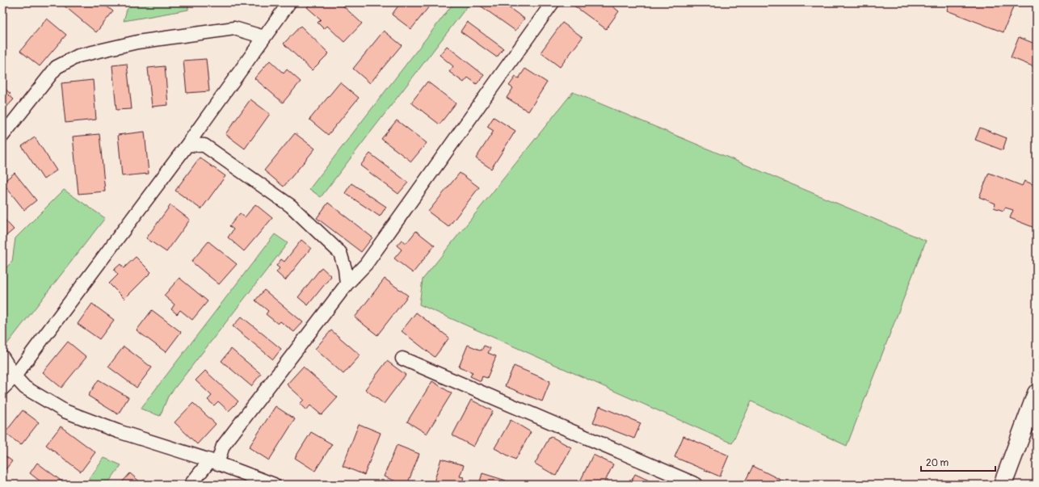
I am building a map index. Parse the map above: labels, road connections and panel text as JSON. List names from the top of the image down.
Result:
{
  "scale_bar": "20 m"
}
